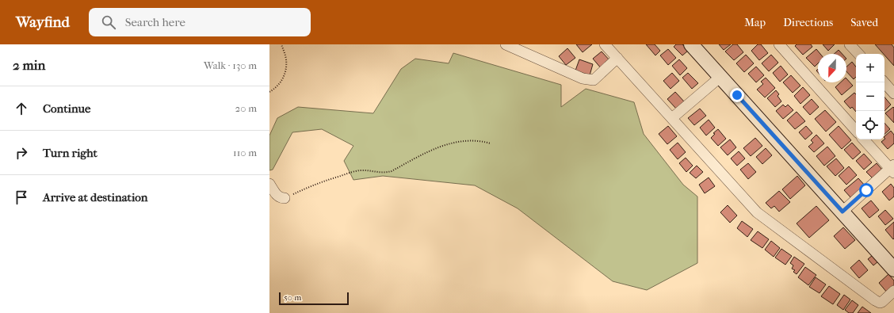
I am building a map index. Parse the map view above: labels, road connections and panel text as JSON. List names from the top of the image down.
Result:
{
  "scale_bar": "50 m",
  "north": "bottom",
  "page": {
    "header": "Wayfind",
    "search": "Search here",
    "nav": ["Map", "Directions", "Saved"],
    "heading": ["2 min", "Walk · 130 m"],
    "map_buttons": ["+", "−"],
    "list": [
      ["Continue", "20 m"],
      ["Turn right", "110 m"],
      "Arrive at destination"
    ],
    "scale": "50 m"
  }
}
